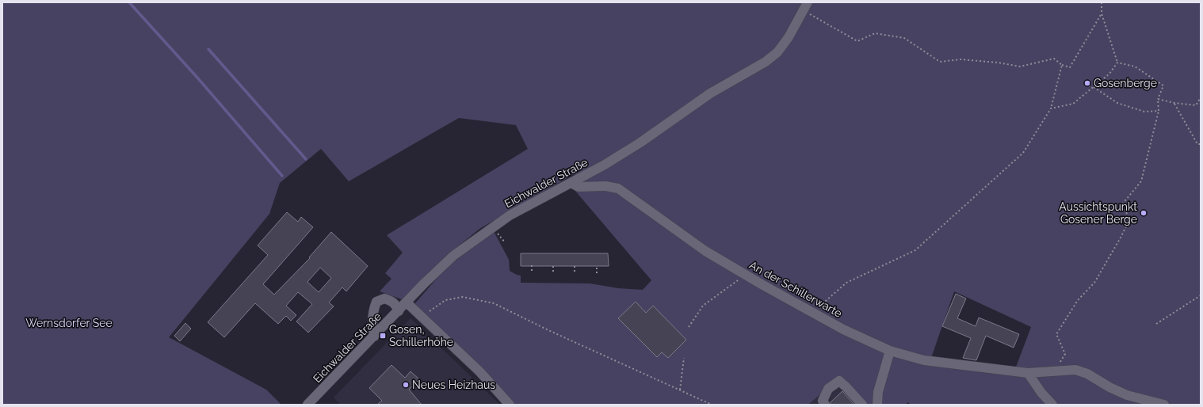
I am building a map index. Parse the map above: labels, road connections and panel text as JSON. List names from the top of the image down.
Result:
{
  "streets": {
    "street": ["Eichwalder Straße", "An der Schillerwarte"]
  },
  "crossings": [
    ["Eichwalder Straße", "An der Schillerwarte"]
  ],
  "parks": ["Wernsdorfer See"],
  "places": {
    "other": ["Gosenberge", "Aussichtspunkt Gosener Berge", "Neues Heizhaus"],
    "transit": ["Gosen, Schillerhöhe"]
  }
}
